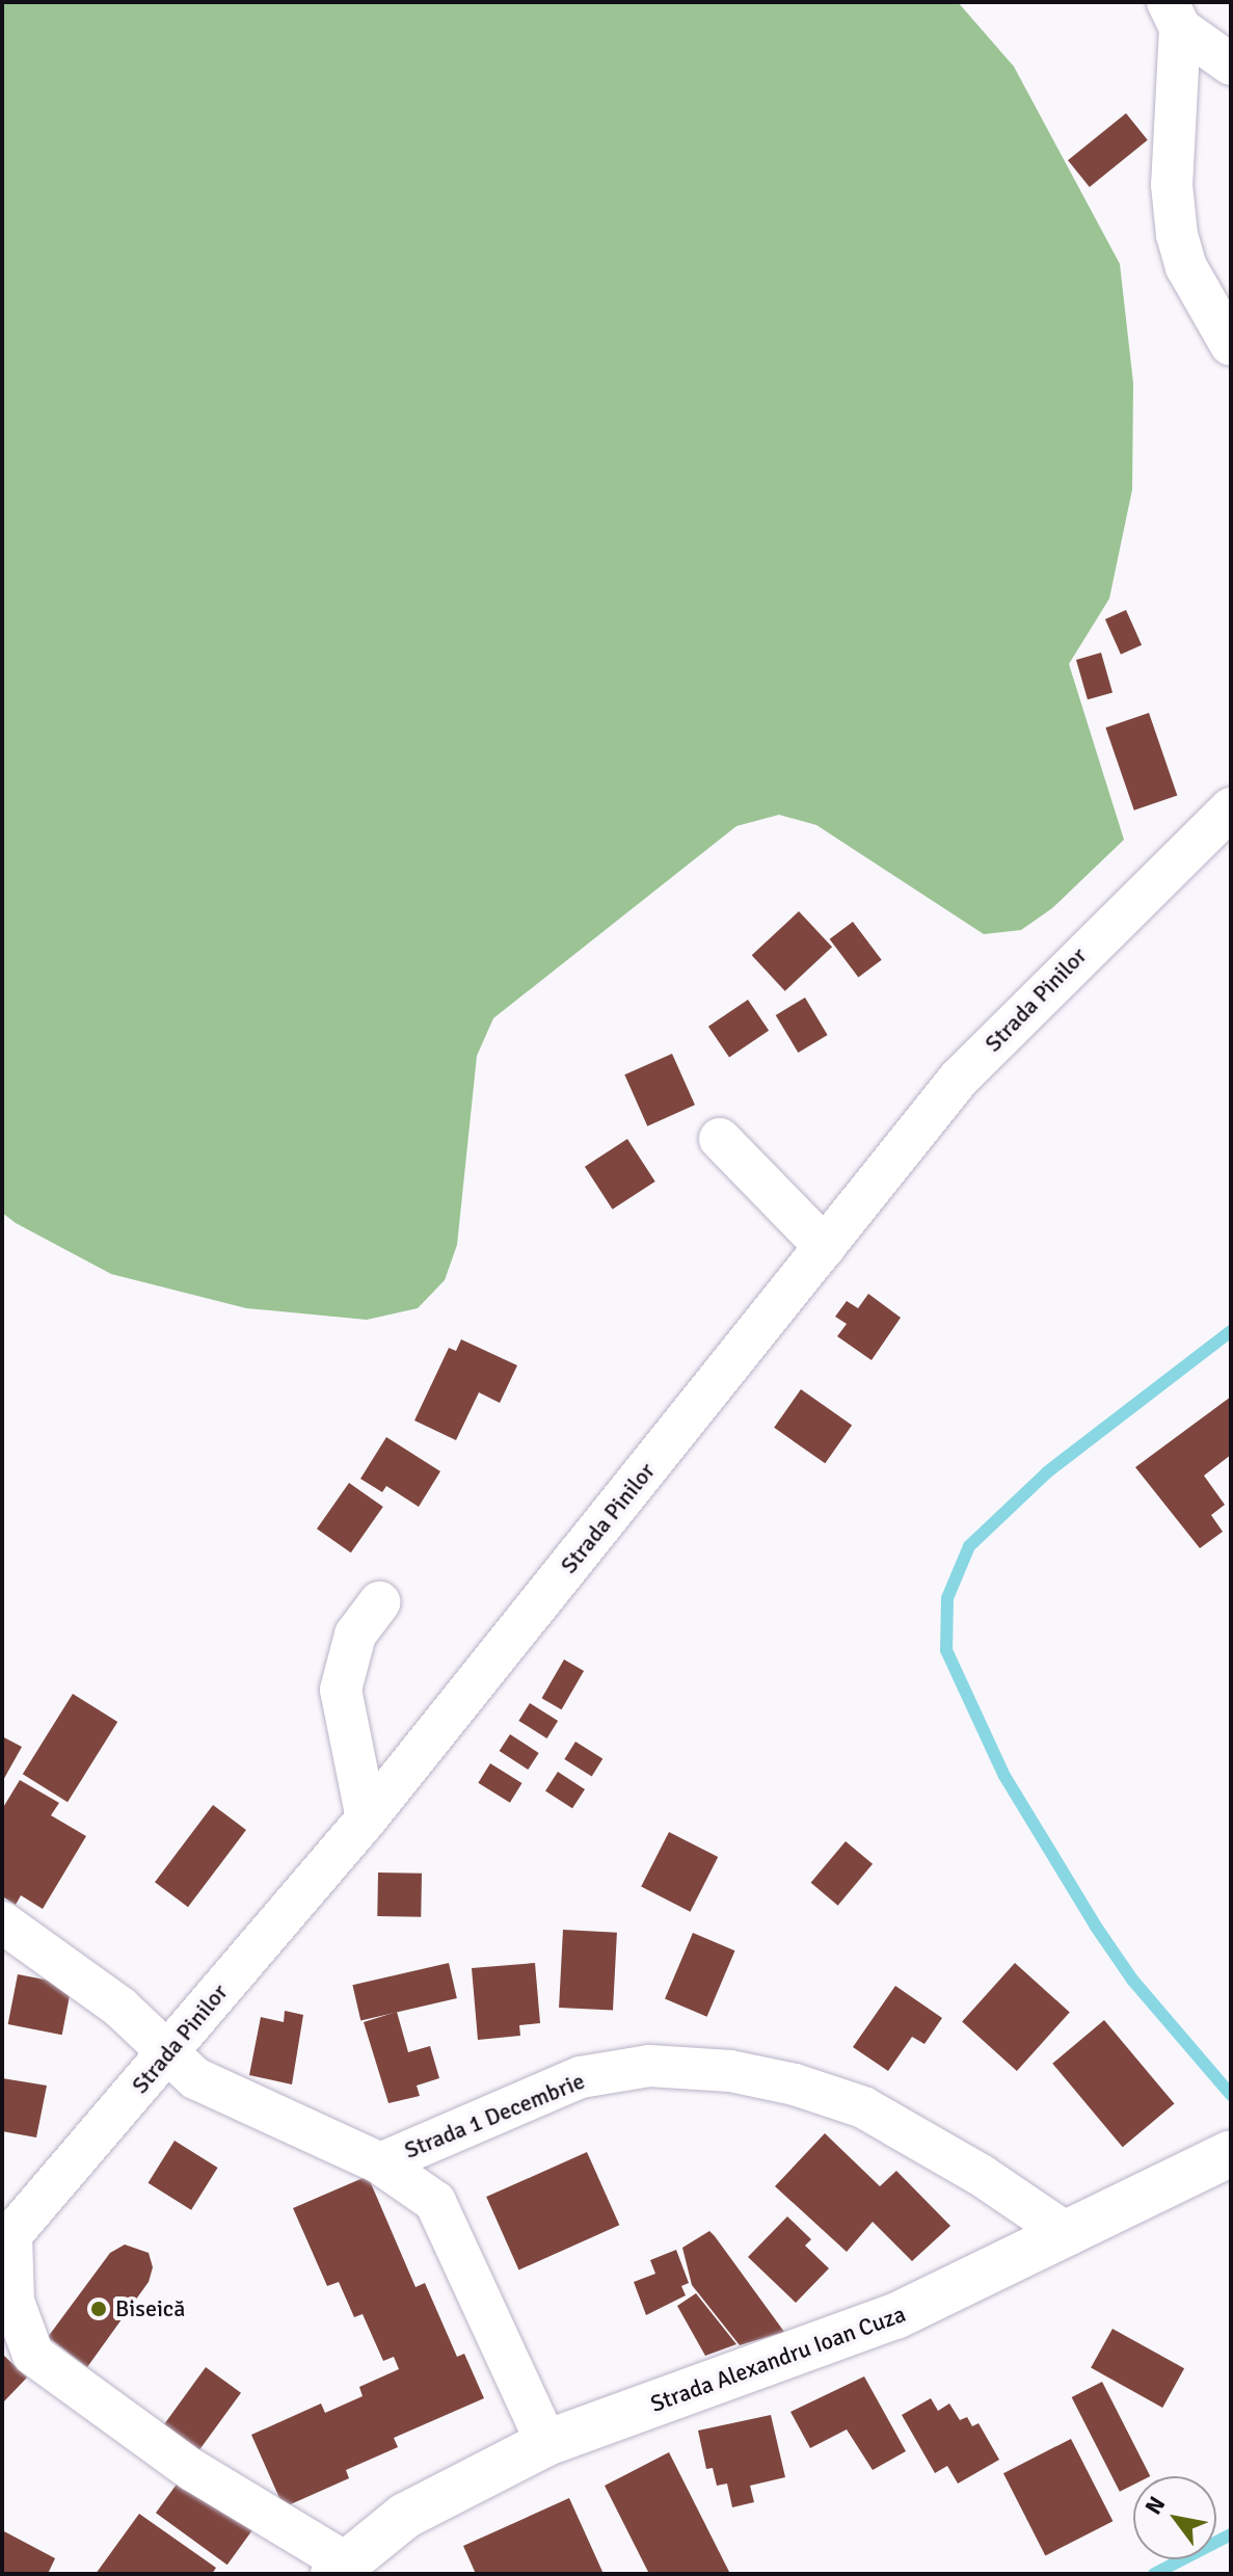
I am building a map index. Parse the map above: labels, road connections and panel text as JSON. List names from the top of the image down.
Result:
{
  "streets": {
    "main road": ["Strada Alexandru Ioan Cuza"],
    "street": ["Strada Pinilor", "Strada 1 Decembrie"]
  },
  "crossings": [
    ["Strada 1 Decembrie", "Strada Alexandru Ioan Cuza"]
  ],
  "places": ["Biseică"],
  "north": "top left"
}
